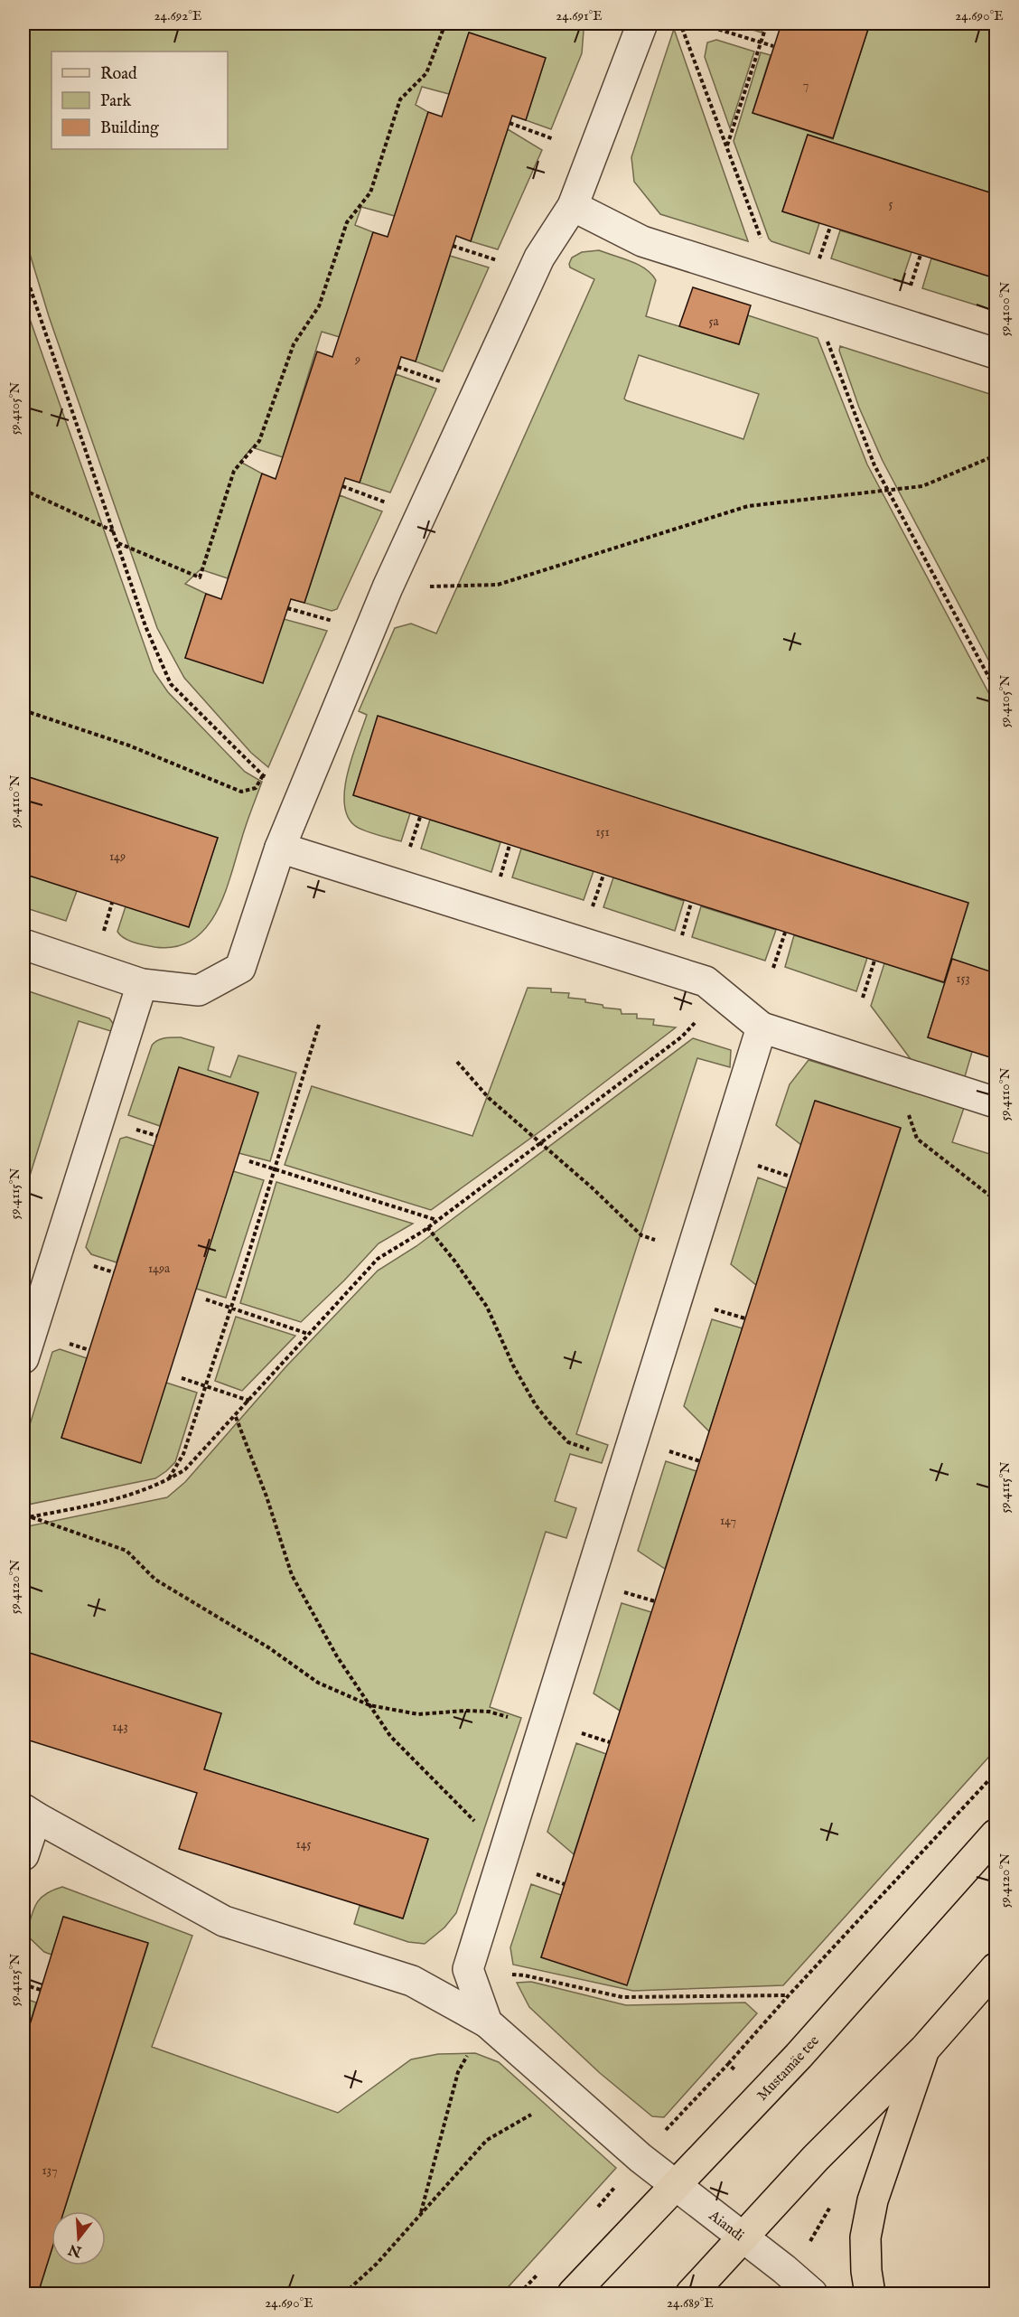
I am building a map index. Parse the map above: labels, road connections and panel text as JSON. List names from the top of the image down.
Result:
{
  "streets": {
    "main road": ["Mustamäe tee"],
    "street": ["Aiandi"]
  },
  "crossings": [
    ["Mustamäe tee", "Aiandi"]
  ],
  "house_numbers": [
    "7",
    "5",
    "5a",
    "9",
    "151",
    "149",
    "153",
    "149a",
    "147",
    "143",
    "145",
    "137"
  ],
  "legend": ["Road", "Park", "Building"],
  "north": "bottom",
  "coordinates": [
    "24.692°E",
    "24.691°E",
    "24.690°E",
    "59.4100°N",
    "59.4105°N",
    "59.4110°N",
    "59.4115°N",
    "59.4120°N",
    "59.4125°N",
    "24.689°E"
  ]
}
